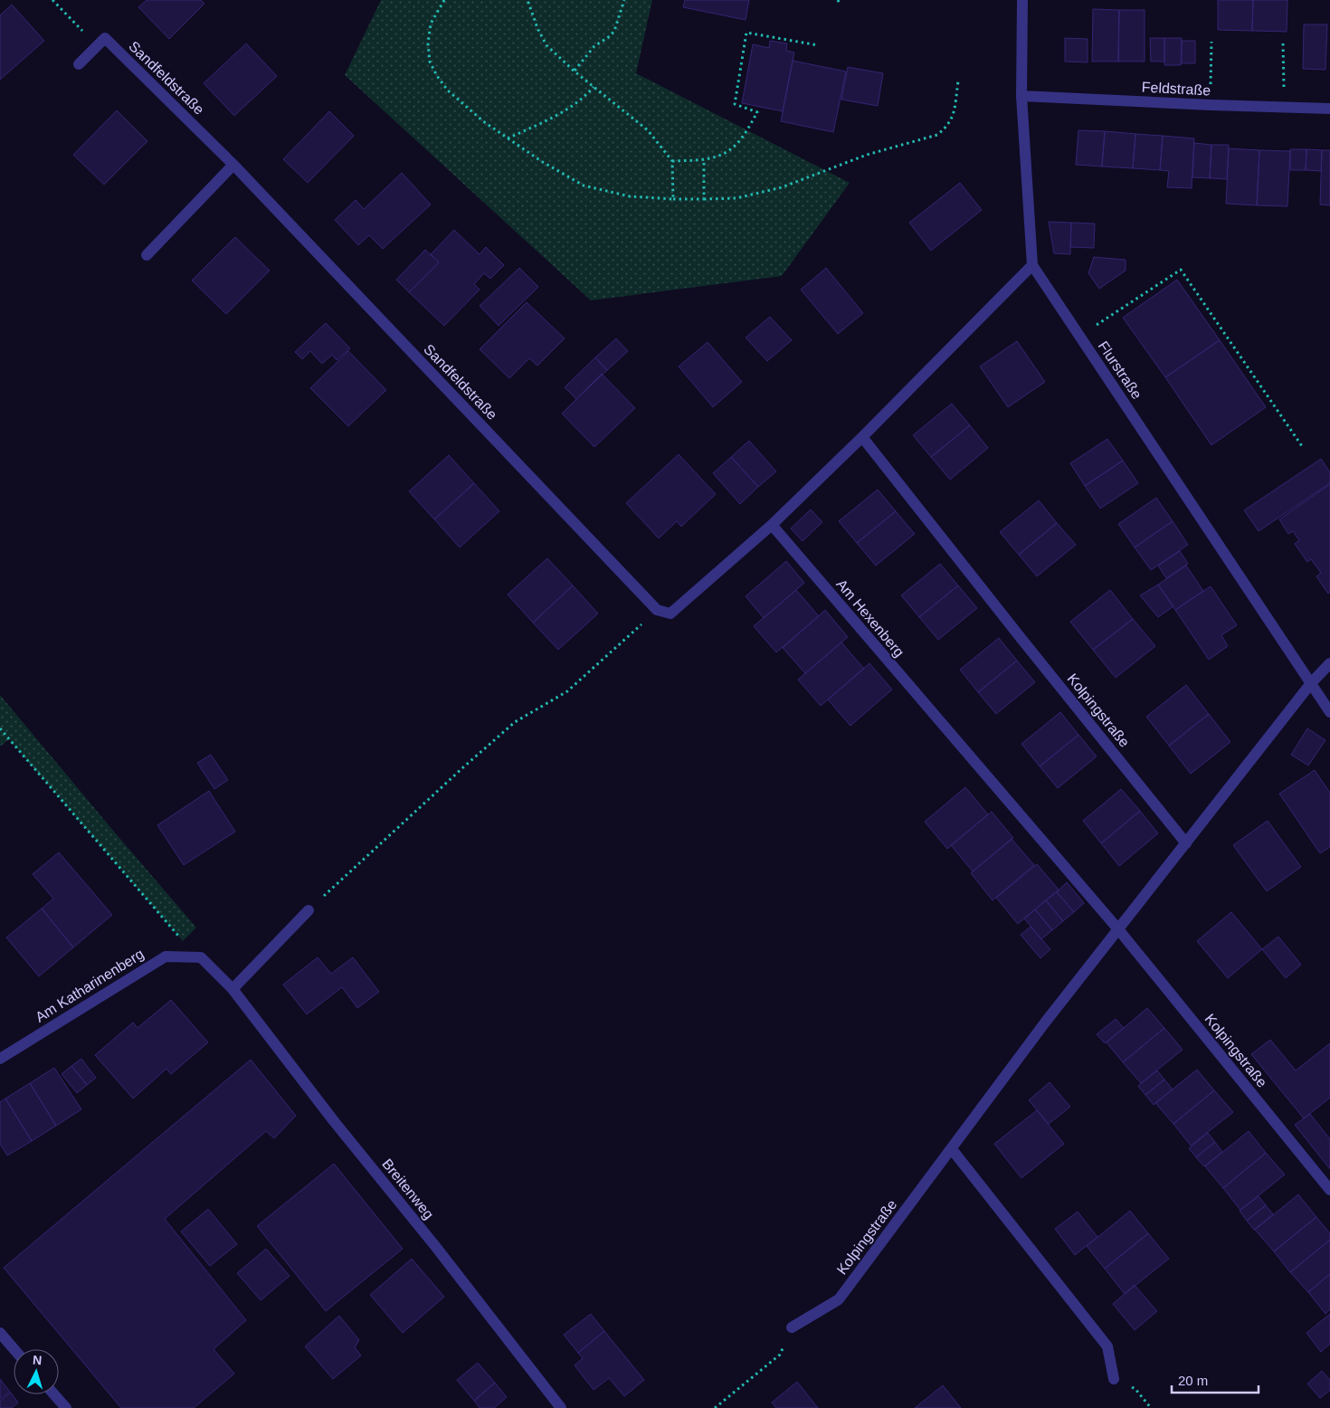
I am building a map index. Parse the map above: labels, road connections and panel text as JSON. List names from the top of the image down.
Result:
{
  "streets": {
    "street": [
      "Sandfeldstraße",
      "Feldstraße",
      "Flurstraße",
      "Am Hexenberg",
      "Kolpingstraße",
      "Am Katharinenberg",
      "Breitenweg"
    ]
  },
  "crossings": [
    ["Flurstraße", "Kolpingstraße"],
    ["Am Hexenberg", "Kolpingstraße"],
    ["Am Katharinenberg", "Breitenweg"]
  ],
  "scale_bar": "20 m",
  "north": "top"
}
